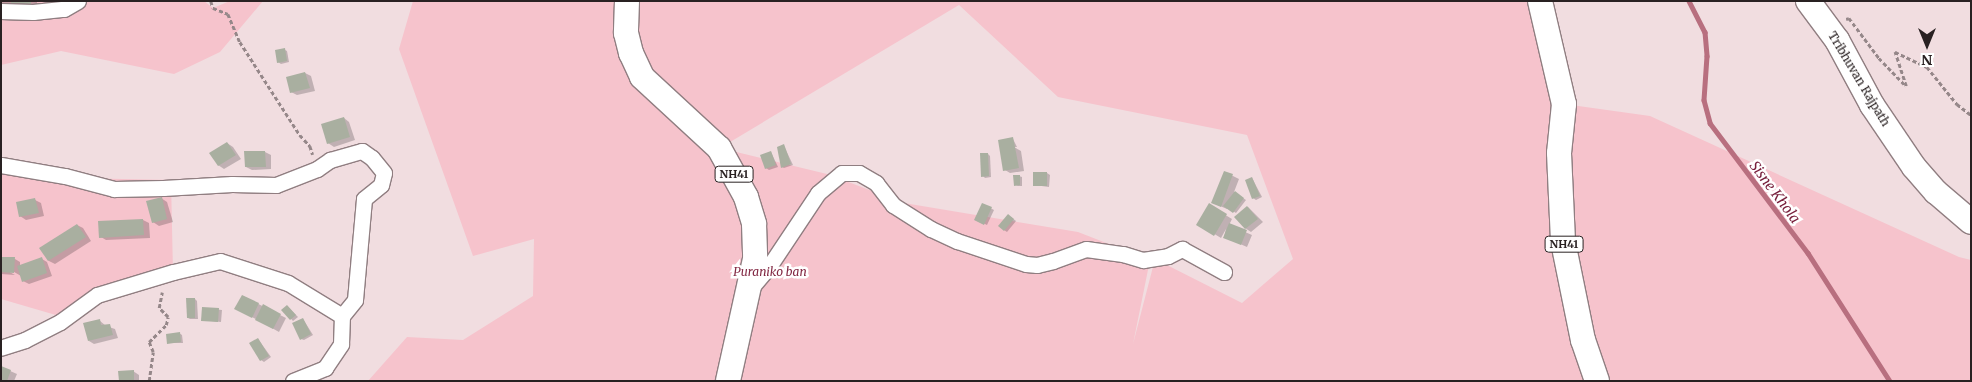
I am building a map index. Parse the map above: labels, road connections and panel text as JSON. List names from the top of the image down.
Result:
{
  "streets": {
    "highway": ["Tribhuvan Rajpath", "NH41"]
  },
  "water": ["Sisne Khola"],
  "parks": ["Puraniko ban"],
  "north": "bottom"
}
